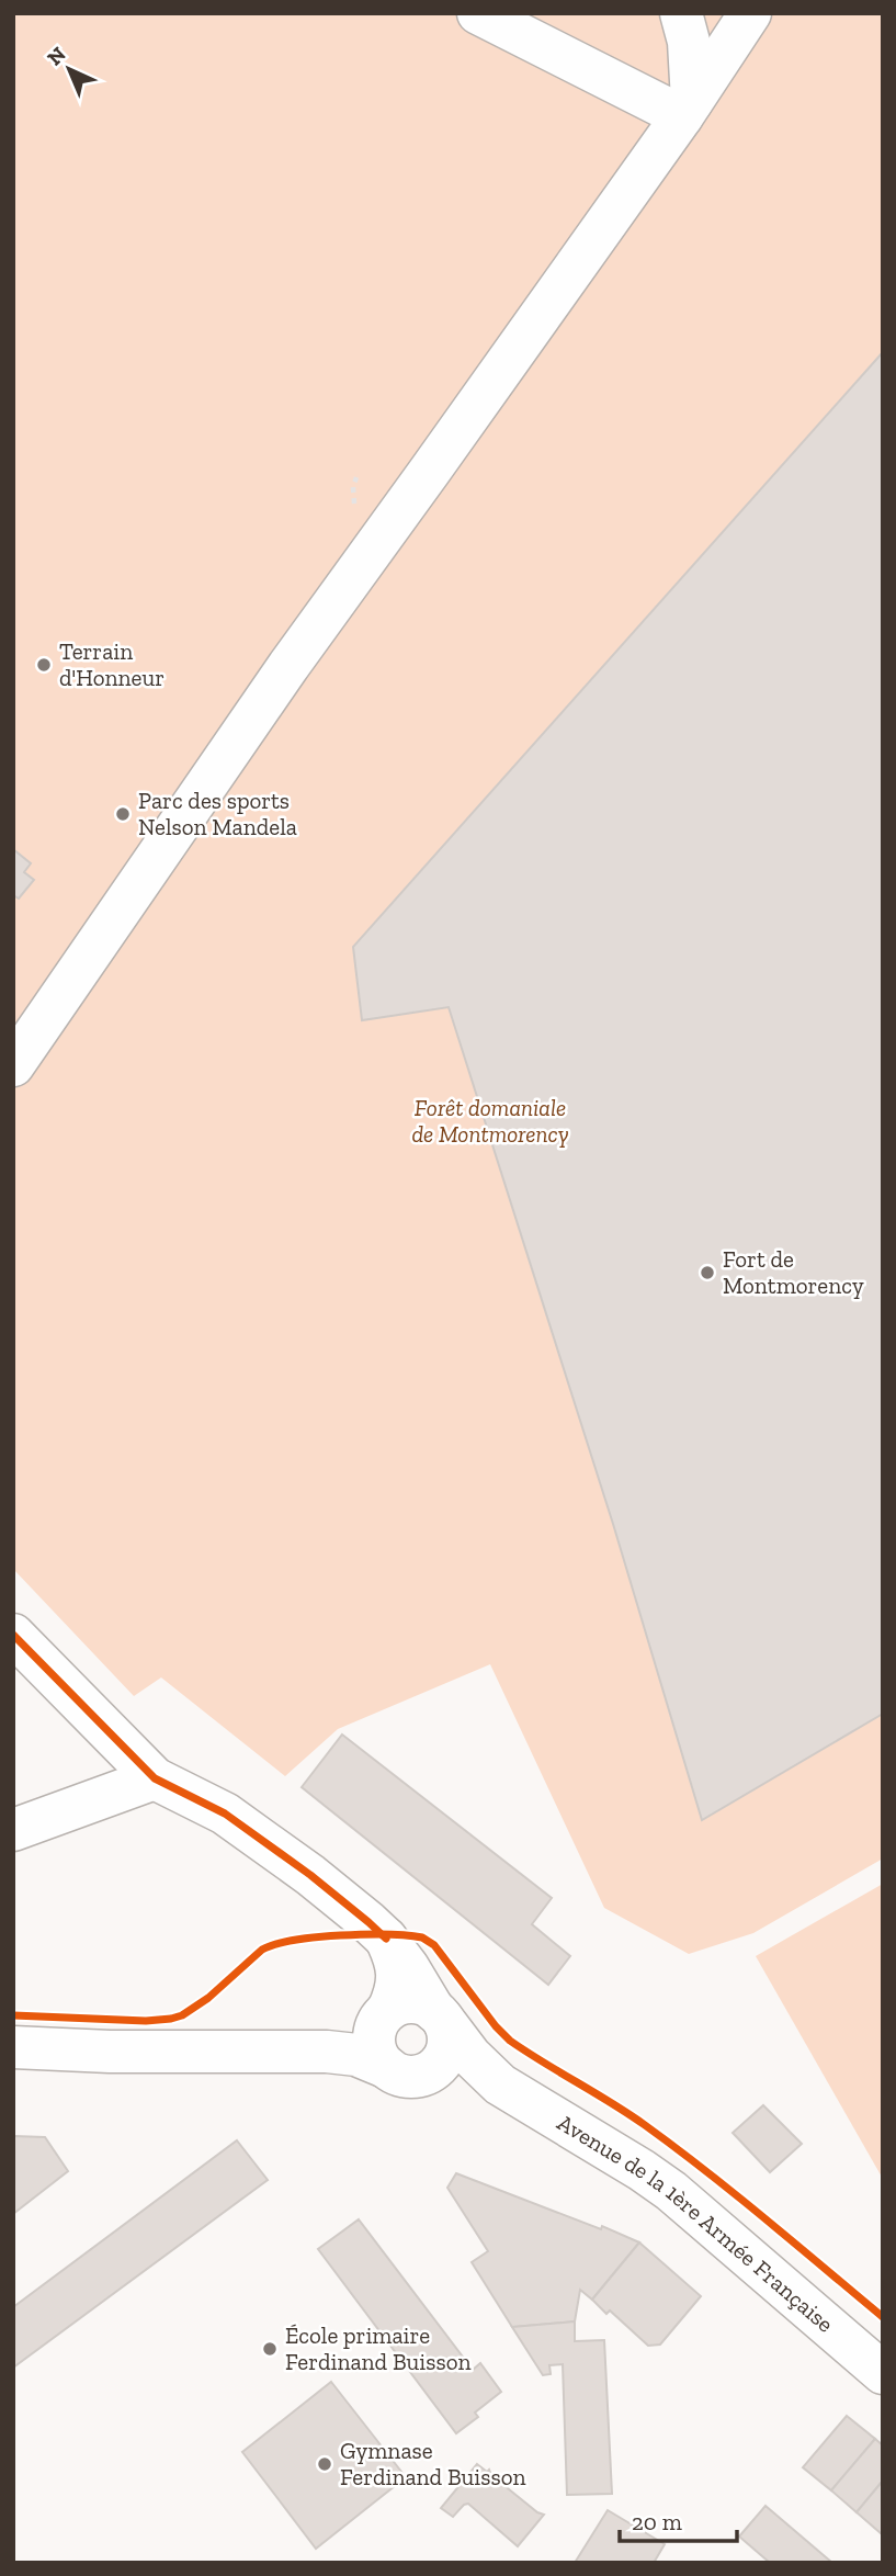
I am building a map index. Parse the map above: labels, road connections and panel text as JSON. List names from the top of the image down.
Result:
{
  "streets": {
    "main road": ["Avenue de la 1ère Armée Française"]
  },
  "parks": ["Forêt domaniale de Montmorency"],
  "places": [
    "Terrain d'Honneur",
    "Parc des sports Nelson Mandela",
    "Fort de Montmorency",
    "École primaire Ferdinand Buisson",
    "Gymnase Ferdinand Buisson"
  ],
  "scale_bar": "20 m",
  "north": "top left"
}
